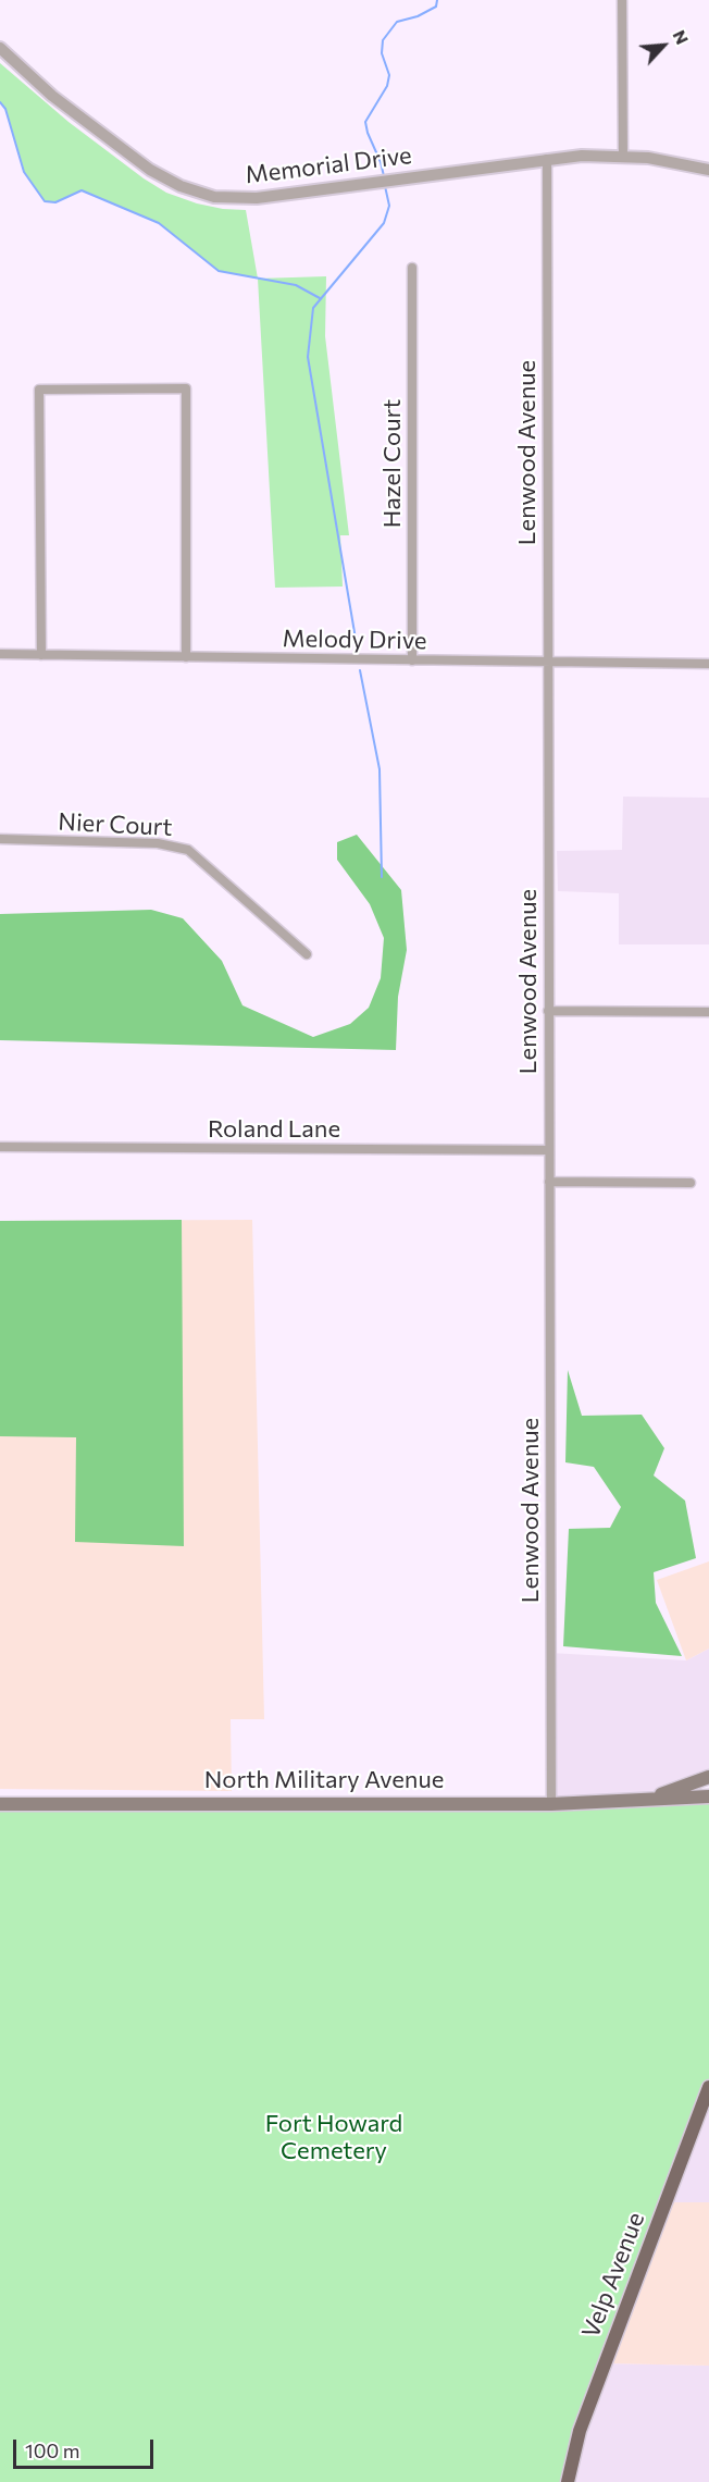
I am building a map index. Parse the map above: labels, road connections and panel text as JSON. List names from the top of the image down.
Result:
{
  "streets": {
    "main road": ["North Military Avenue", "Velp Avenue"],
    "street": [
      "Memorial Drive",
      "Lenwood Avenue",
      "Hazel Court",
      "Melody Drive",
      "Nier Court",
      "Roland Lane"
    ]
  },
  "crossings": [
    ["Memorial Drive", "Lenwood Avenue"],
    ["Lenwood Avenue", "Melody Drive"],
    ["Lenwood Avenue", "Roland Lane"],
    ["Lenwood Avenue", "North Military Avenue"],
    ["Hazel Court", "Melody Drive"]
  ],
  "parks": ["Fort Howard Cemetery"],
  "scale_bar": "100 m",
  "north": "top right"
}
